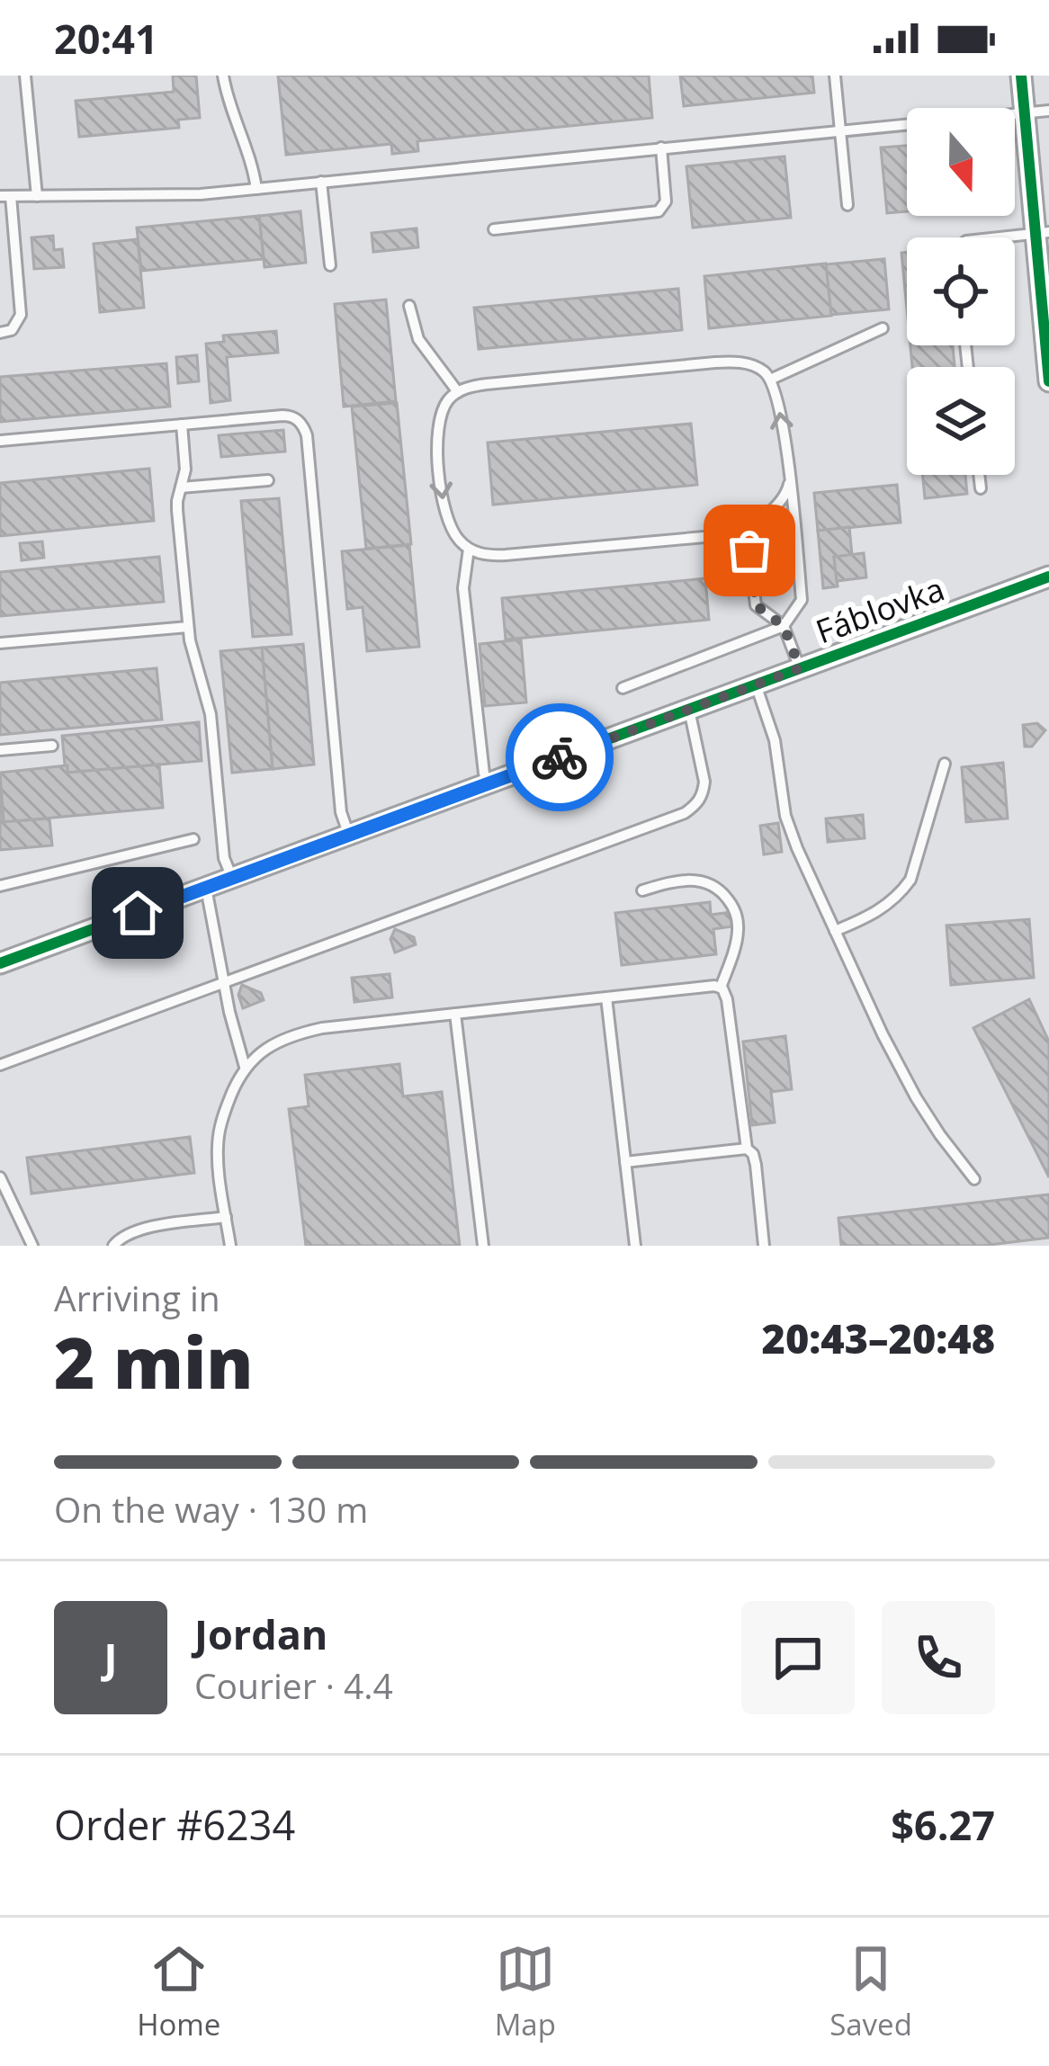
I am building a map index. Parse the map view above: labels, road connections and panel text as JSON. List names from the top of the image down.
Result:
{
  "streets": {
    "street": ["Fáblovka"]
  },
  "north": "bottom",
  "page": {
    "status": "20:41",
    "heading": ["2 min", "Arriving in", "20:43–20:48"],
    "panel": [
      "Jordan",
      "Courier · 4.4",
      "Order #6234",
      "$6.27"
    ],
    "bar": "On the way · 130 m",
    "round": "J",
    "tabs": ["Home", "Map", "Saved"]
  }
}
